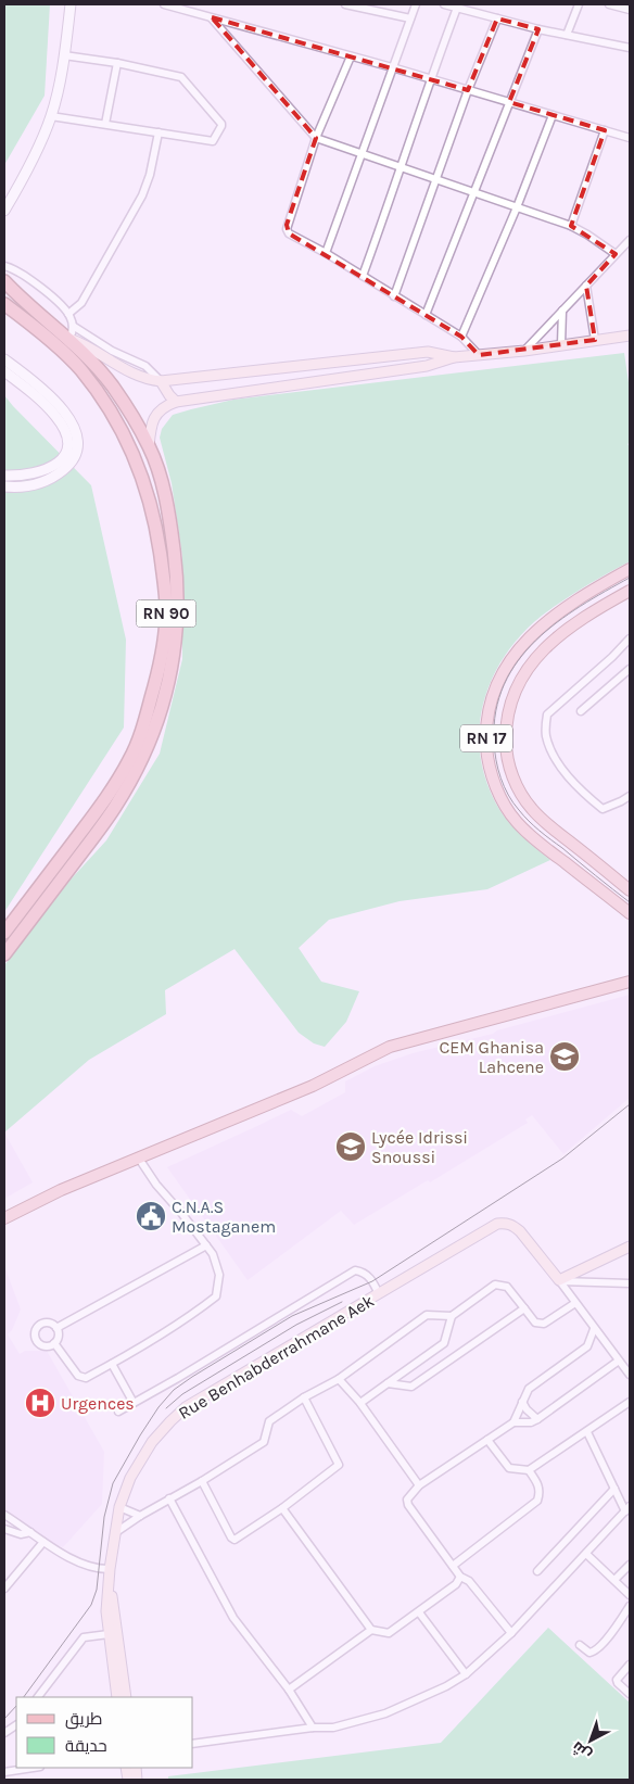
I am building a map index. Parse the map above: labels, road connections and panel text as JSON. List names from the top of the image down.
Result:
{
  "streets": {
    "highway": ["RN 90"],
    "main road": ["RN 17", "Rue Benhabderrahmane Aek"]
  },
  "places": {
    "school or university": ["CEM Ghanisa Lahcene", "Lycée Idrissi Snoussi"],
    "public building": ["C.N.A.S Mostaganem"],
    "hospital": ["Urgences"]
  },
  "legend": ["طريق", "حديقة"],
  "north": "bottom left"
}
